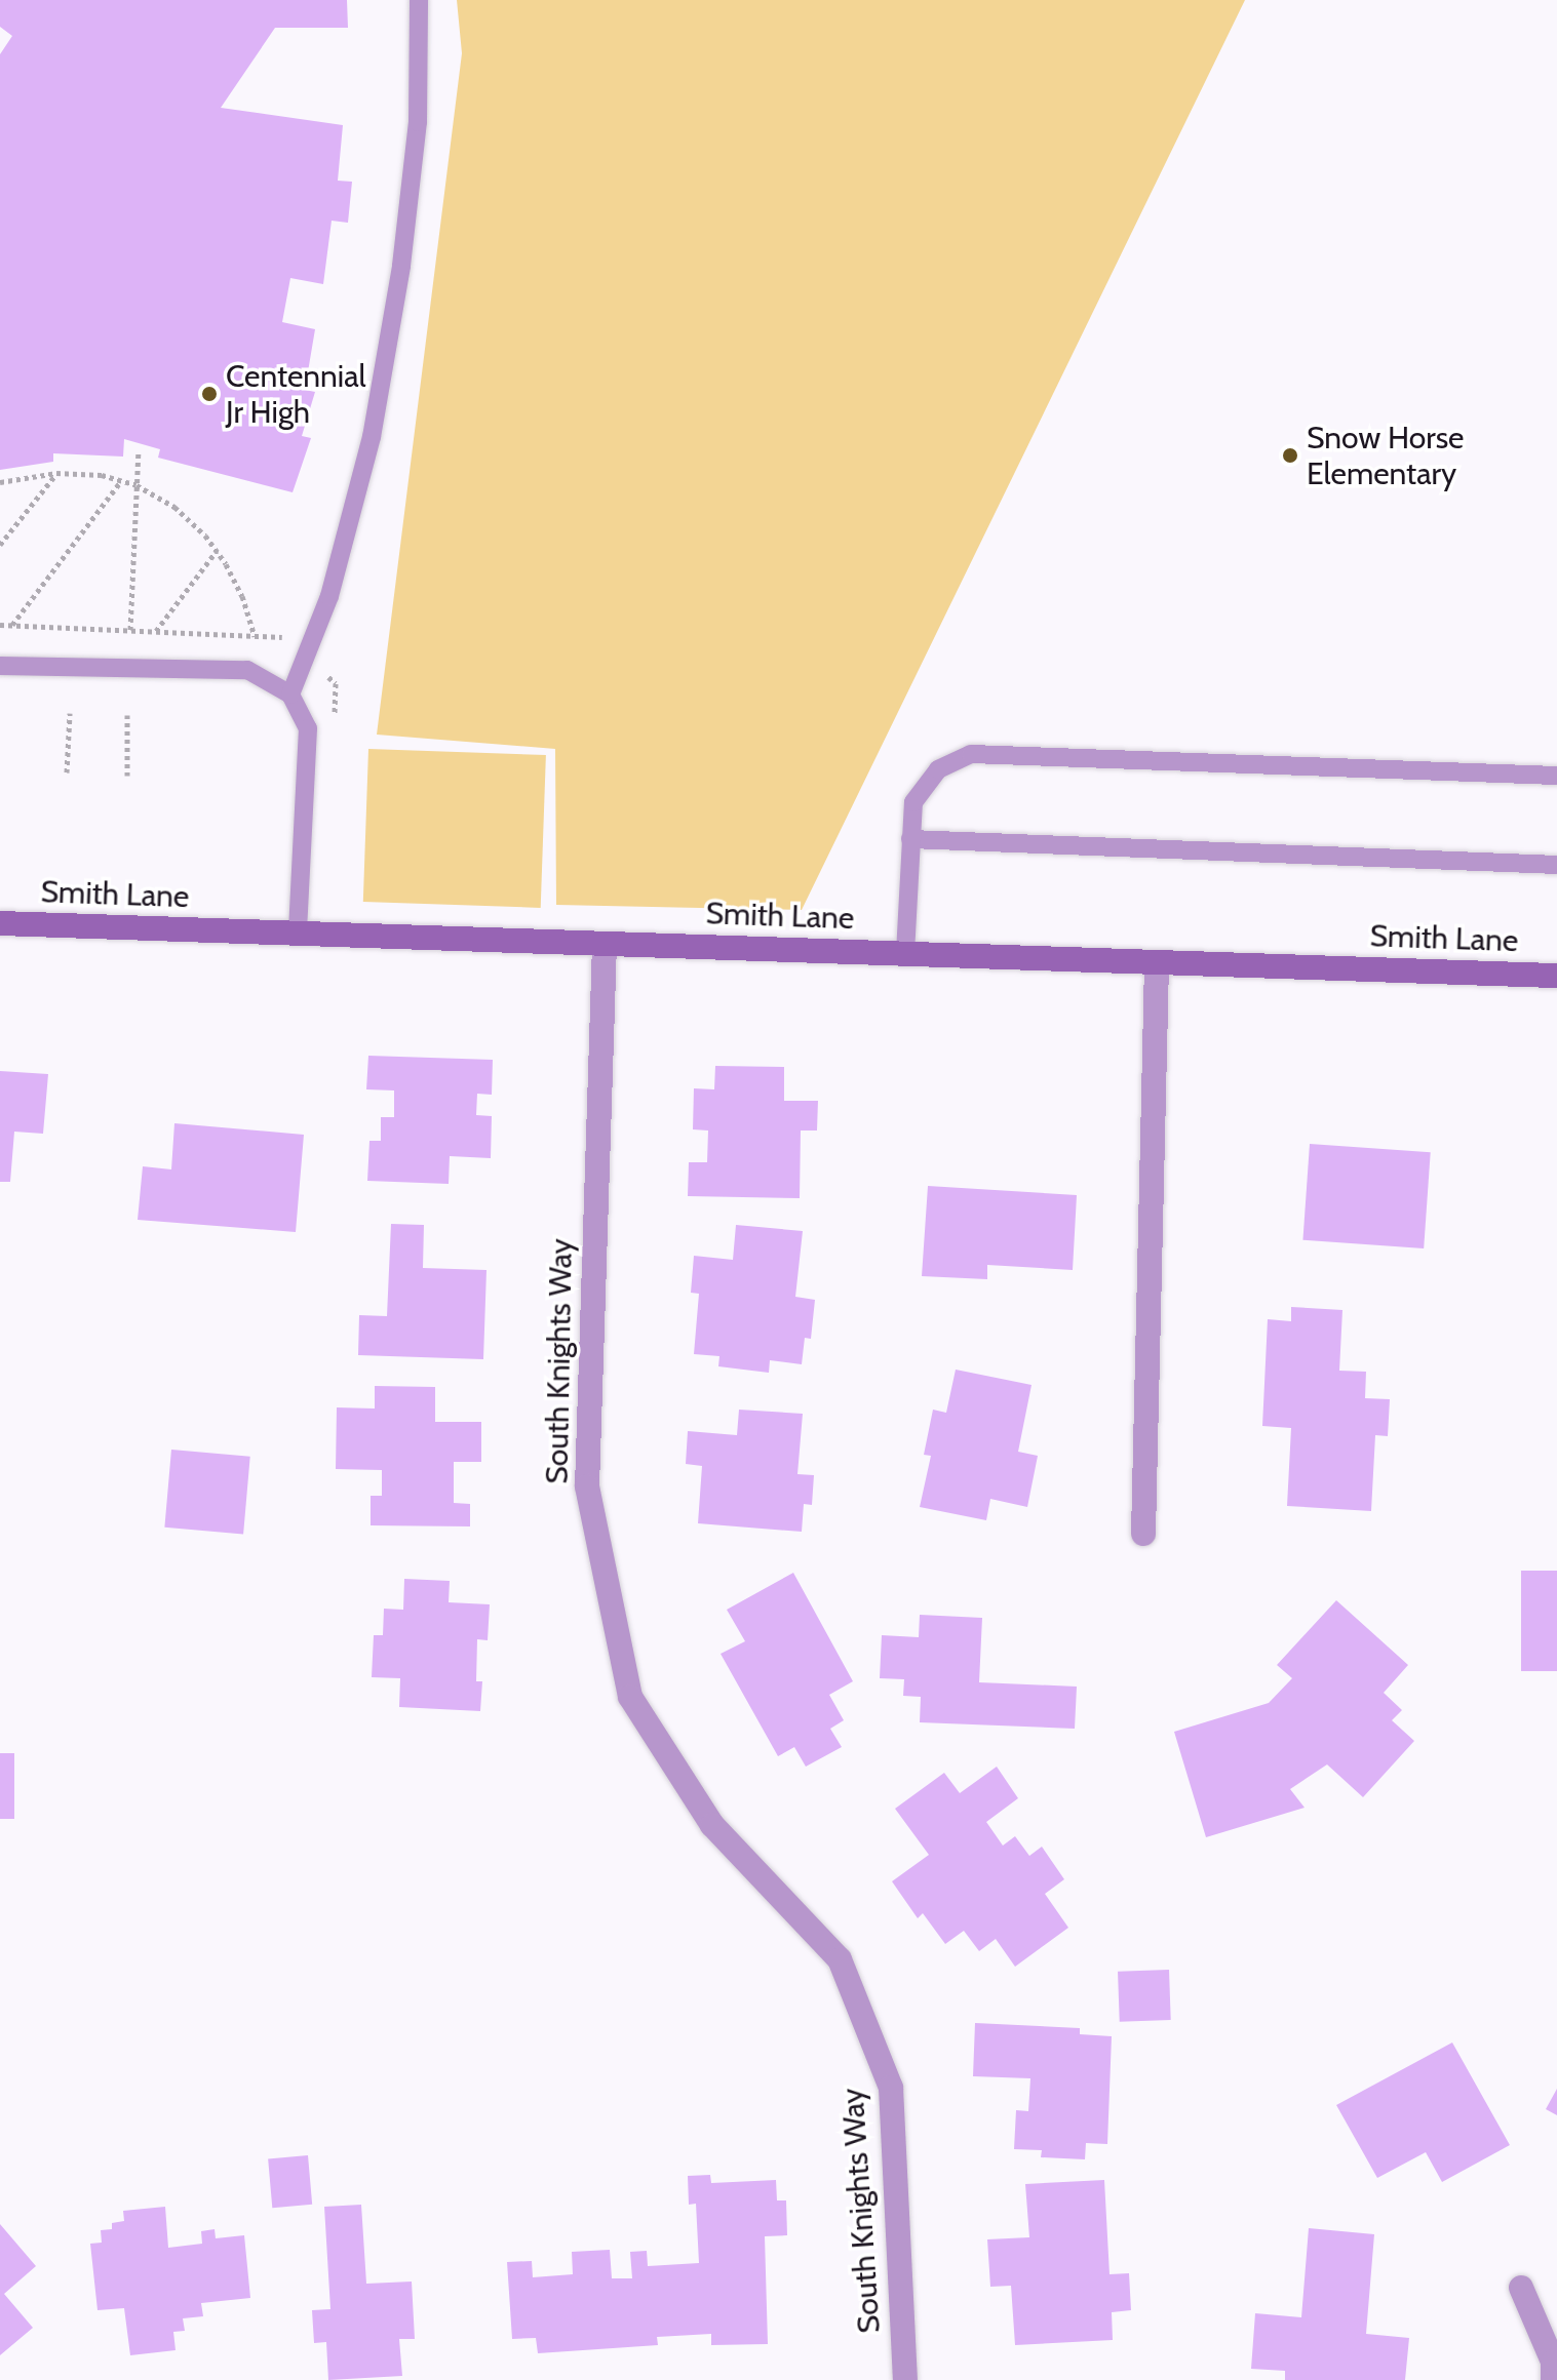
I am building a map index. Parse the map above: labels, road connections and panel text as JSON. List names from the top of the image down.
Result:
{
  "streets": {
    "street": ["Smith Lane", "South Knights Way"]
  },
  "crossings": [
    ["Smith Lane", "South Knights Way"]
  ],
  "places": ["Centennial Jr High", "Snow Horse Elementary"]
}
